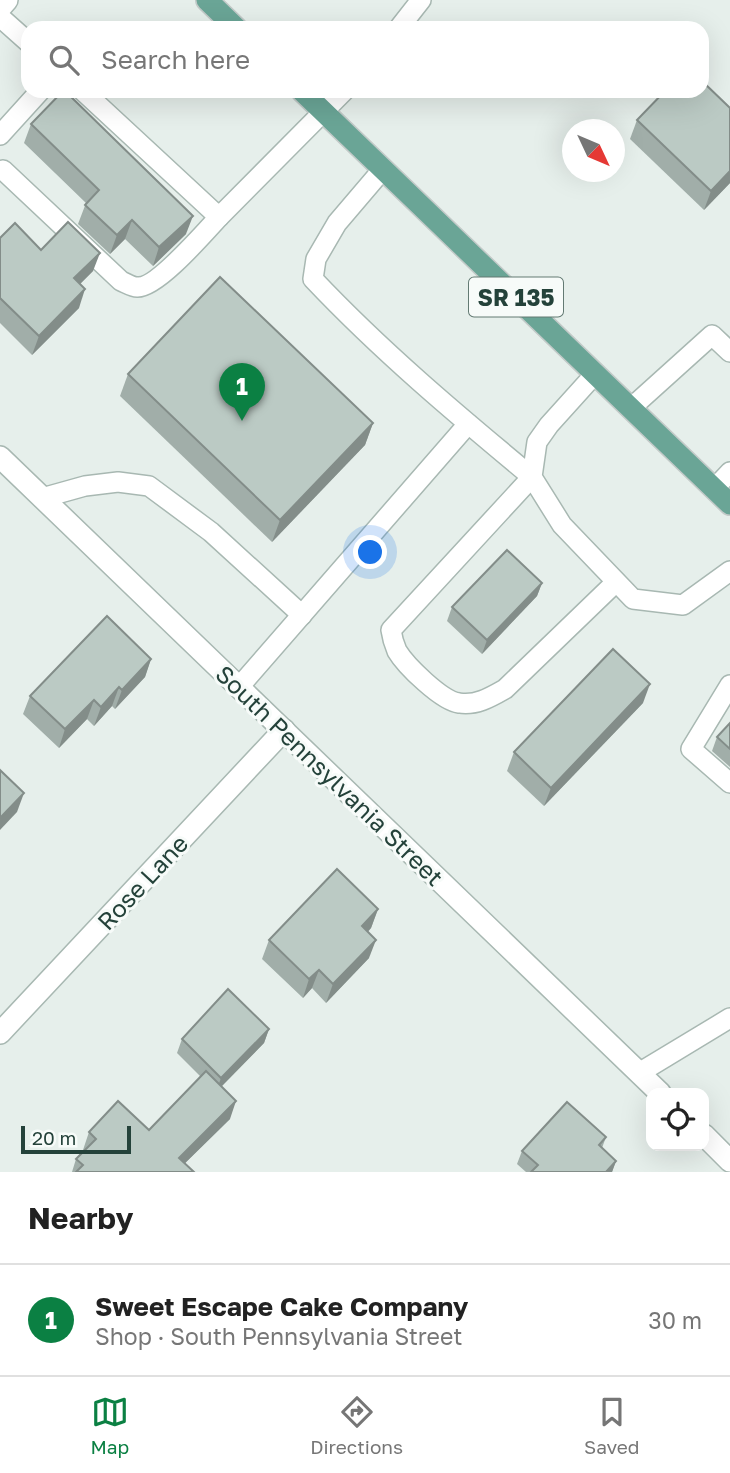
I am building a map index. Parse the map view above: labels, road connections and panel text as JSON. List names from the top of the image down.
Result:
{
  "streets": {
    "main road": ["SR 135"],
    "street": ["South Pennsylvania Street", "Rose Lane"]
  },
  "crossings": [
    ["South Pennsylvania Street", "Rose Lane"]
  ],
  "scale_bar": "20 m",
  "north": "bottom right",
  "page": {
    "search": "Search here",
    "pins": "1",
    "scale": "20 m",
    "heading": "Nearby",
    "list": [
      {
        "mark": "1",
        "name": "Sweet Escape Cake Company",
        "note": "Shop · South Pennsylvania Street",
        "value": "30 m"
      }
    ],
    "nav": ["Map", "Directions", "Saved"]
  }
}
